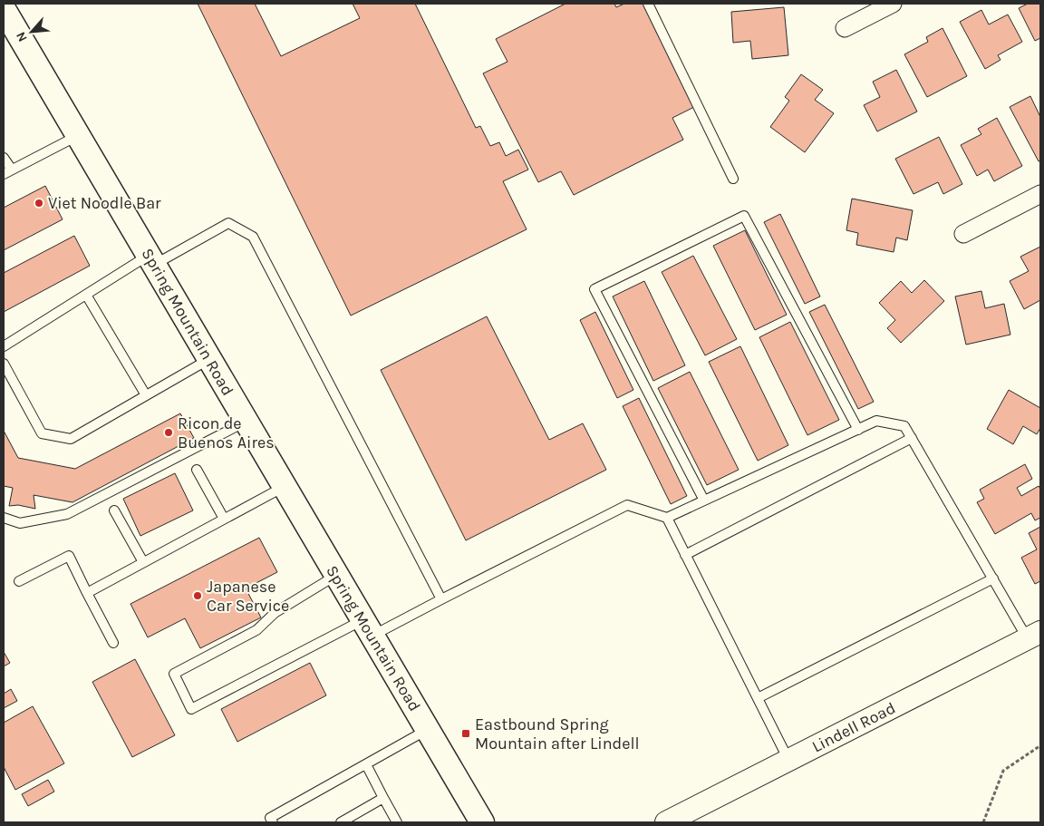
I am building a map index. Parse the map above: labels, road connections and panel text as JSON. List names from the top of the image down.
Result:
{
  "streets": {
    "main road": ["Spring Mountain Road"],
    "street": ["Lindell Road"]
  },
  "places": {
    "other": ["Viet Noodle Bar", "Ricon de Buenos Aires", "Japanese Car Service"],
    "transit": ["Eastbound Spring Mountain after Lindell"]
  },
  "north": "bottom left"
}
